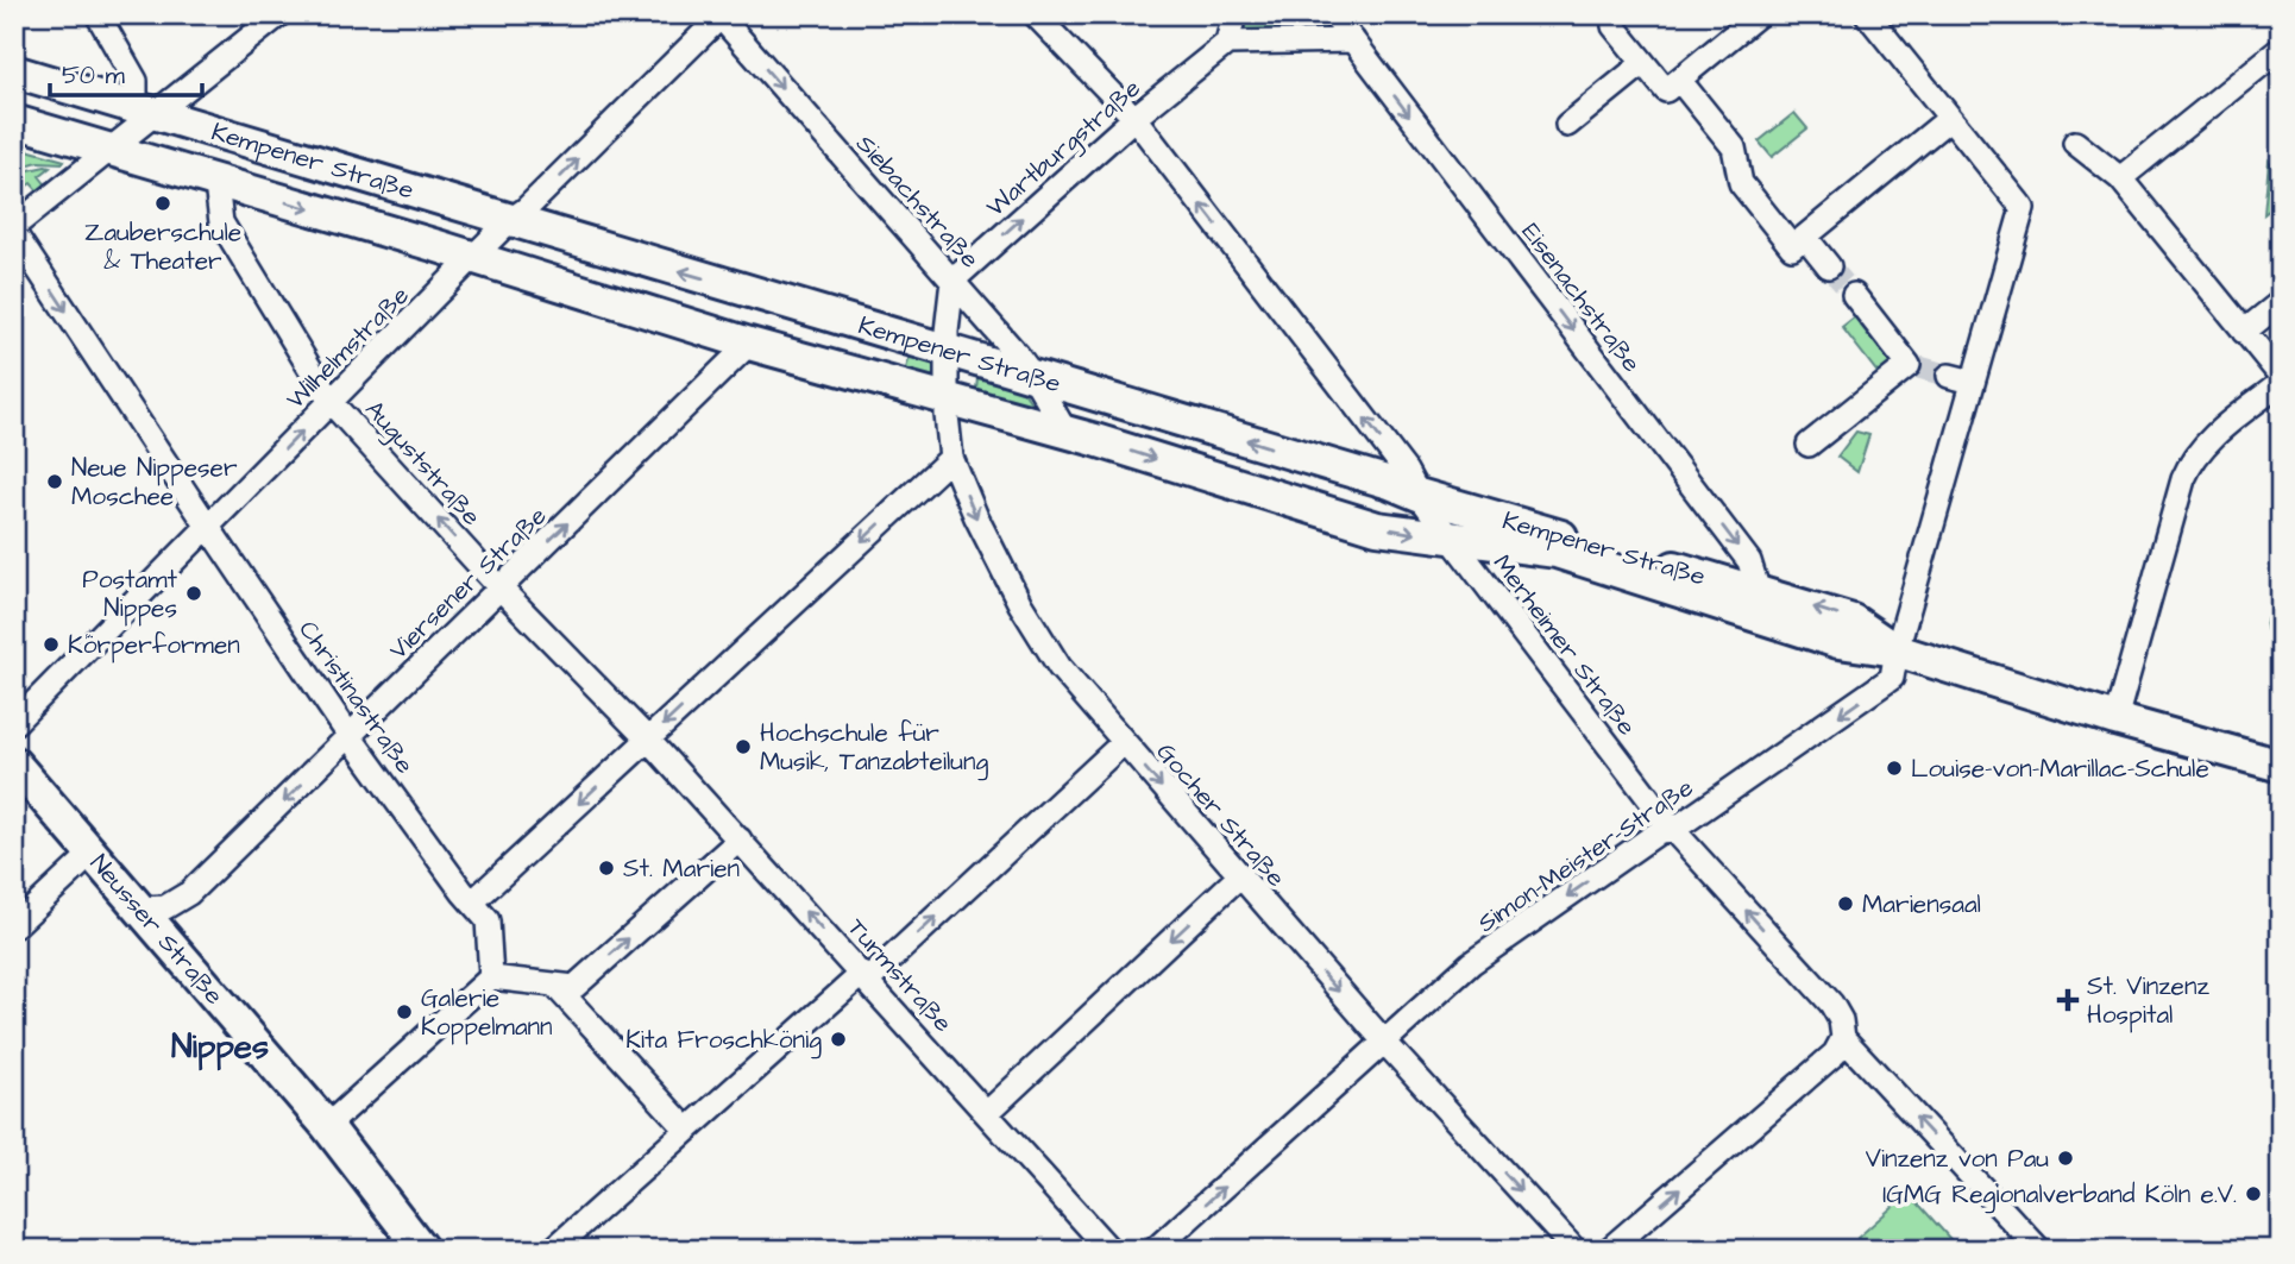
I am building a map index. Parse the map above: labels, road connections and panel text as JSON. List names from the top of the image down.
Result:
{
  "streets": {
    "main road": ["Kempener Straße", "Neusser Straße"],
    "street": [
      "Wartburgstraße",
      "Siebachstraße",
      "Eisenachstraße",
      "Wilhelmstraße",
      "Auguststraße",
      "Viersener Straße",
      "Merheimer Straße",
      "Christinastraße",
      "Gocher Straße",
      "Simon-Meister-Straße",
      "Turmstraße"
    ]
  },
  "crossings": [
    ["Wartburgstraße", "Siebachstraße"],
    ["Wartburgstraße", "Merheimer Straße"],
    ["Kempener Straße", "Siebachstraße"],
    ["Kempener Straße", "Eisenachstraße"],
    ["Kempener Straße", "Wilhelmstraße"],
    ["Kempener Straße", "Auguststraße"],
    ["Kempener Straße", "Viersener Straße"],
    ["Kempener Straße", "Merheimer Straße"],
    ["Kempener Straße", "Gocher Straße"],
    ["Kempener Straße", "Simon-Meister-Straße"],
    ["Siebachstraße", "Wilhelmstraße"],
    ["Wilhelmstraße", "Auguststraße"],
    ["Wilhelmstraße", "Christinastraße"],
    ["Auguststraße", "Viersener Straße"],
    ["Auguststraße", "Turmstraße"],
    ["Viersener Straße", "Christinastraße"],
    ["Viersener Straße", "Neusser Straße"],
    ["Merheimer Straße", "Simon-Meister-Straße"],
    ["Gocher Straße", "Simon-Meister-Straße"]
  ],
  "one_way": [
    "Wartburgstraße",
    "Siebachstraße",
    "Eisenachstraße",
    "Wilhelmstraße",
    "Auguststraße",
    "Merheimer Straße",
    "Christinastraße",
    "Gocher Straße"
  ],
  "districts": ["Nippes"],
  "places": {
    "other": [
      "Zauberschule & Theater",
      "Neue Nippeser Moschee",
      "Postamt Nippes",
      "Körperformen",
      "Hochschule für Musik, Tanzabteilung",
      "Louise-von-Marillac-Schule",
      "St. Marien",
      "Mariensaal",
      "Galerie Koppelmann",
      "Kita Froschkönig",
      "Vinzenz von Pau",
      "IGMG Regionalverband Köln e.V."
    ],
    "health": ["St. Vinzenz Hospital"]
  },
  "scale_bar": "50 m"
}
